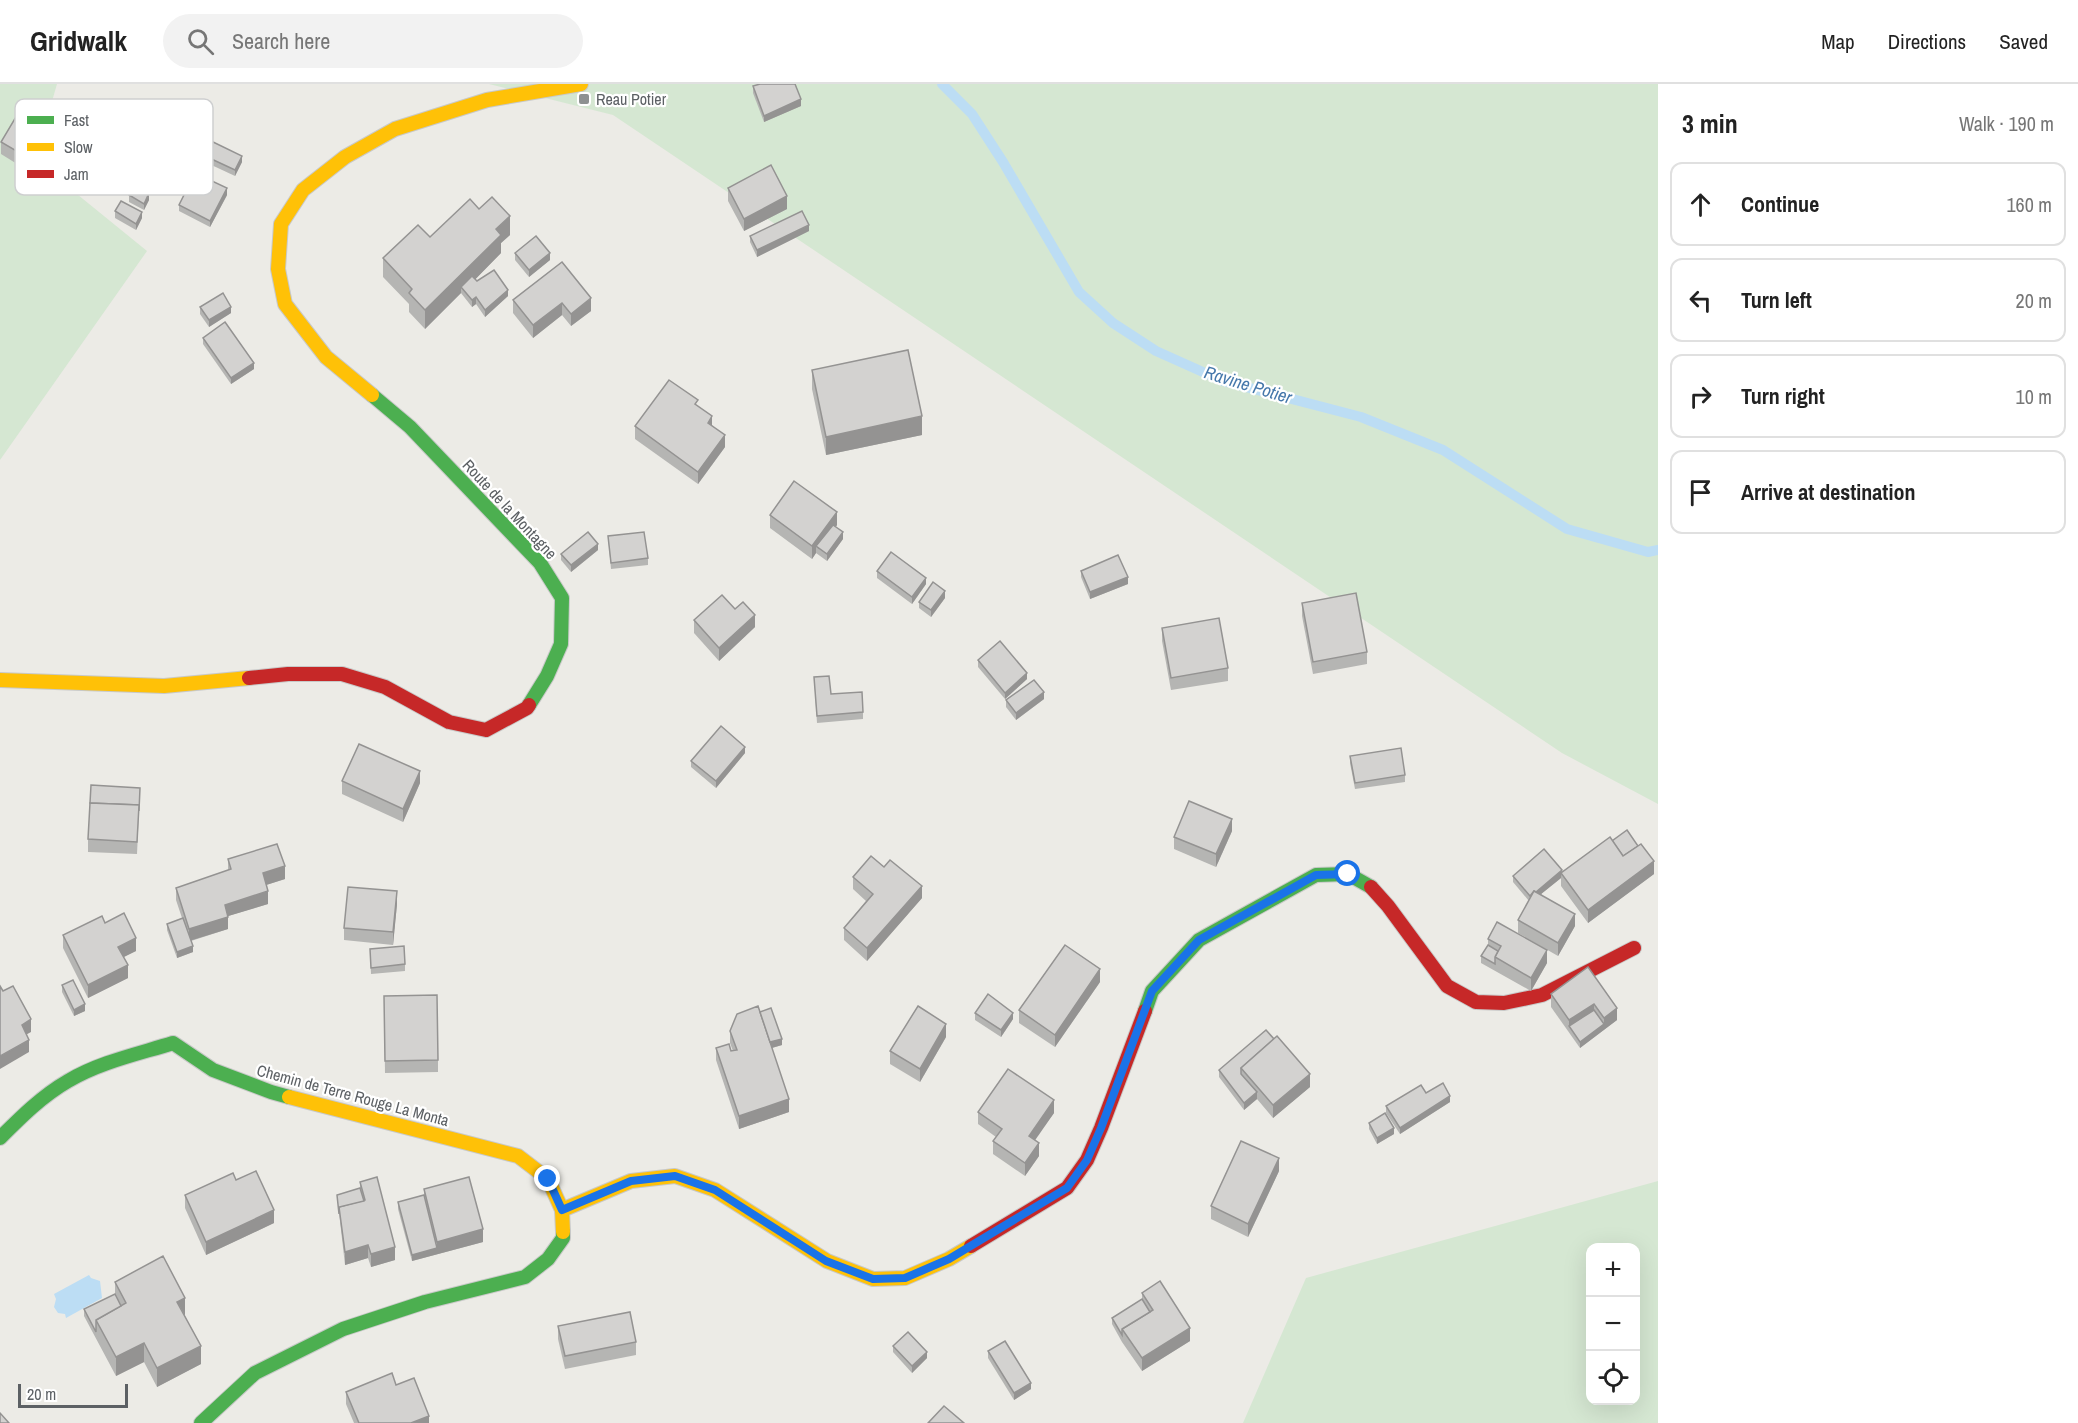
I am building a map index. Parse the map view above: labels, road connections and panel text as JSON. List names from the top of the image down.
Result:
{
  "streets": {
    "street": ["Route de la Montagne", "Chemin de Terre Rouge La Monta"]
  },
  "water": ["Ravine Potier"],
  "places": {
    "transit": ["Reau Potier"]
  },
  "legend": ["Fast", "Slow", "Jam"],
  "scale_bar": "20 m",
  "page": {
    "header": "Gridwalk",
    "search": "Search here",
    "nav": ["Map", "Directions", "Saved"],
    "heading": ["3 min", "Walk · 190 m"],
    "list": [
      ["Continue", "160 m"],
      ["Turn left", "20 m"],
      ["Turn right", "10 m"],
      "Arrive at destination"
    ],
    "map_buttons": ["+", "−"],
    "scale": "20 m"
  }
}
